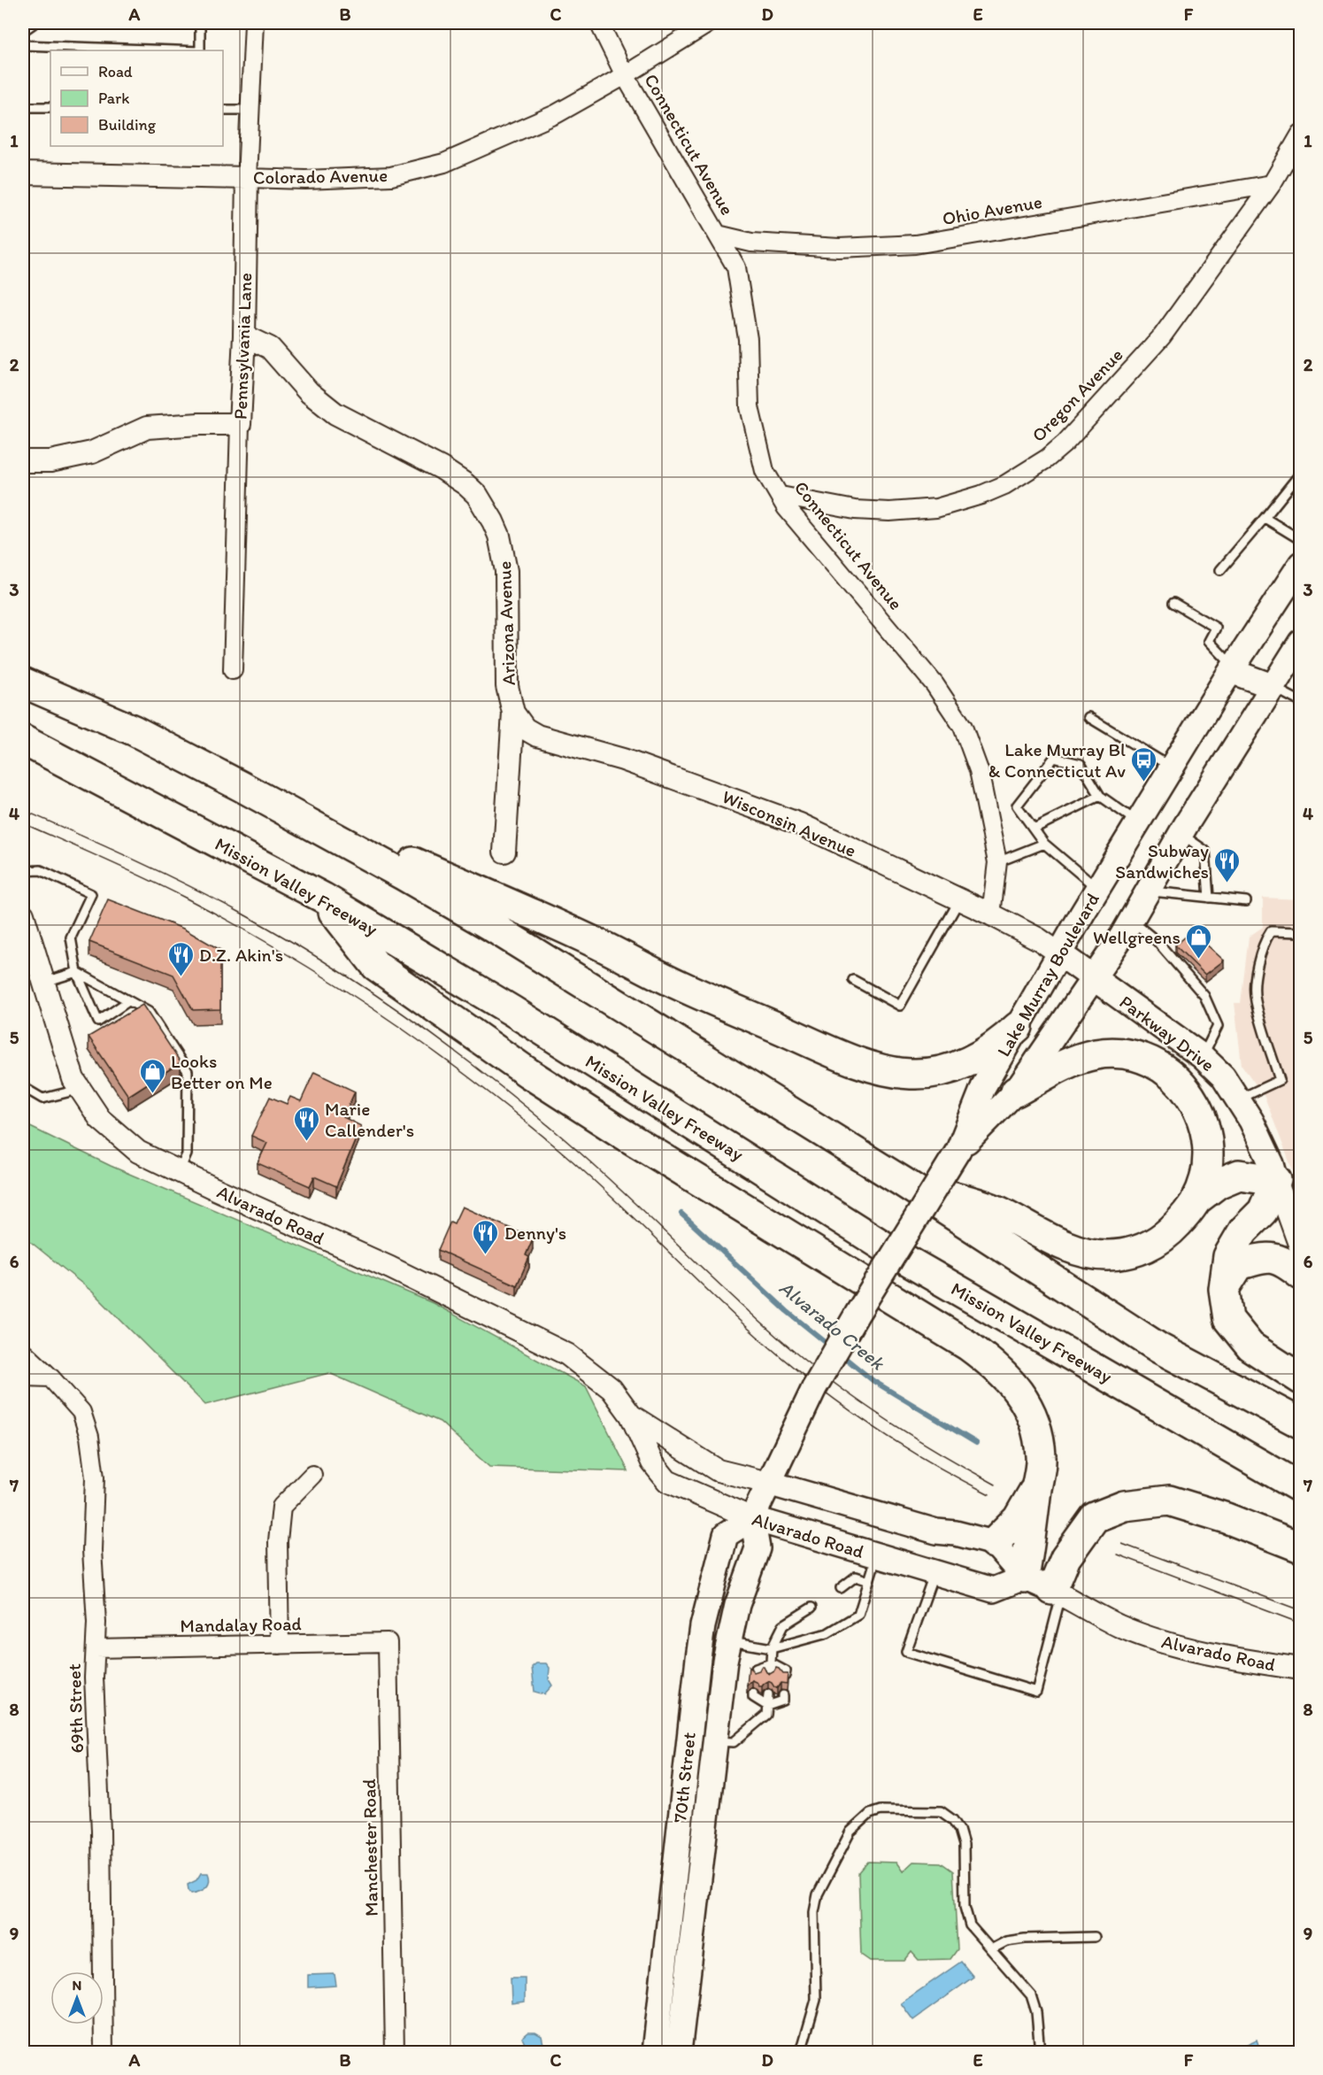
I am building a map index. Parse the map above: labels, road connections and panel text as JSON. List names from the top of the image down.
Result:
{
  "streets": {
    "highway": ["Mission Valley Freeway"],
    "main road": [
      "Lake Murray Boulevard",
      "Parkway Drive",
      "Alvarado Road",
      "70th Street"
    ],
    "street": [
      "Connecticut Avenue",
      "Colorado Avenue",
      "Ohio Avenue",
      "Pennsylvania Lane",
      "Oregon Avenue",
      "Arizona Avenue",
      "Wisconsin Avenue",
      "Mandalay Road",
      "69th Street",
      "Manchester Road"
    ]
  },
  "crossings": [
    ["Connecticut Avenue", "Colorado Avenue"],
    ["Connecticut Avenue", "Ohio Avenue"],
    ["Connecticut Avenue", "Oregon Avenue"],
    ["Connecticut Avenue", "Wisconsin Avenue"],
    ["Colorado Avenue", "Pennsylvania Lane"],
    ["Ohio Avenue", "Oregon Avenue"],
    ["Pennsylvania Lane", "Arizona Avenue"],
    ["Arizona Avenue", "Wisconsin Avenue"],
    ["Wisconsin Avenue", "Lake Murray Boulevard"],
    ["Wisconsin Avenue", "Parkway Drive"],
    ["Lake Murray Boulevard", "Parkway Drive"],
    ["Lake Murray Boulevard", "Alvarado Road"],
    ["Alvarado Road", "70th Street"],
    ["Mandalay Road", "69th Street"],
    ["Mandalay Road", "Manchester Road"]
  ],
  "water": ["Alvarado Creek"],
  "places": {
    "bus stop": ["Lake Murray Bl & Connecticut Av"],
    "restaurant": [
      "Subway Sandwiches",
      "D.Z. Akin's",
      "Marie Callender's",
      "Denny's"
    ],
    "shop": ["Wellgreens", "Looks Better on Me"]
  },
  "legend": ["Road", "Park", "Building"],
  "north": "top",
  "grid": {
    "columns": [
      "A",
      "B",
      "C",
      "D",
      "E",
      "F"
    ],
    "rows": [
      "1",
      "2",
      "3",
      "4",
      "5",
      "6",
      "7",
      "8",
      "9"
    ]
  }
}
